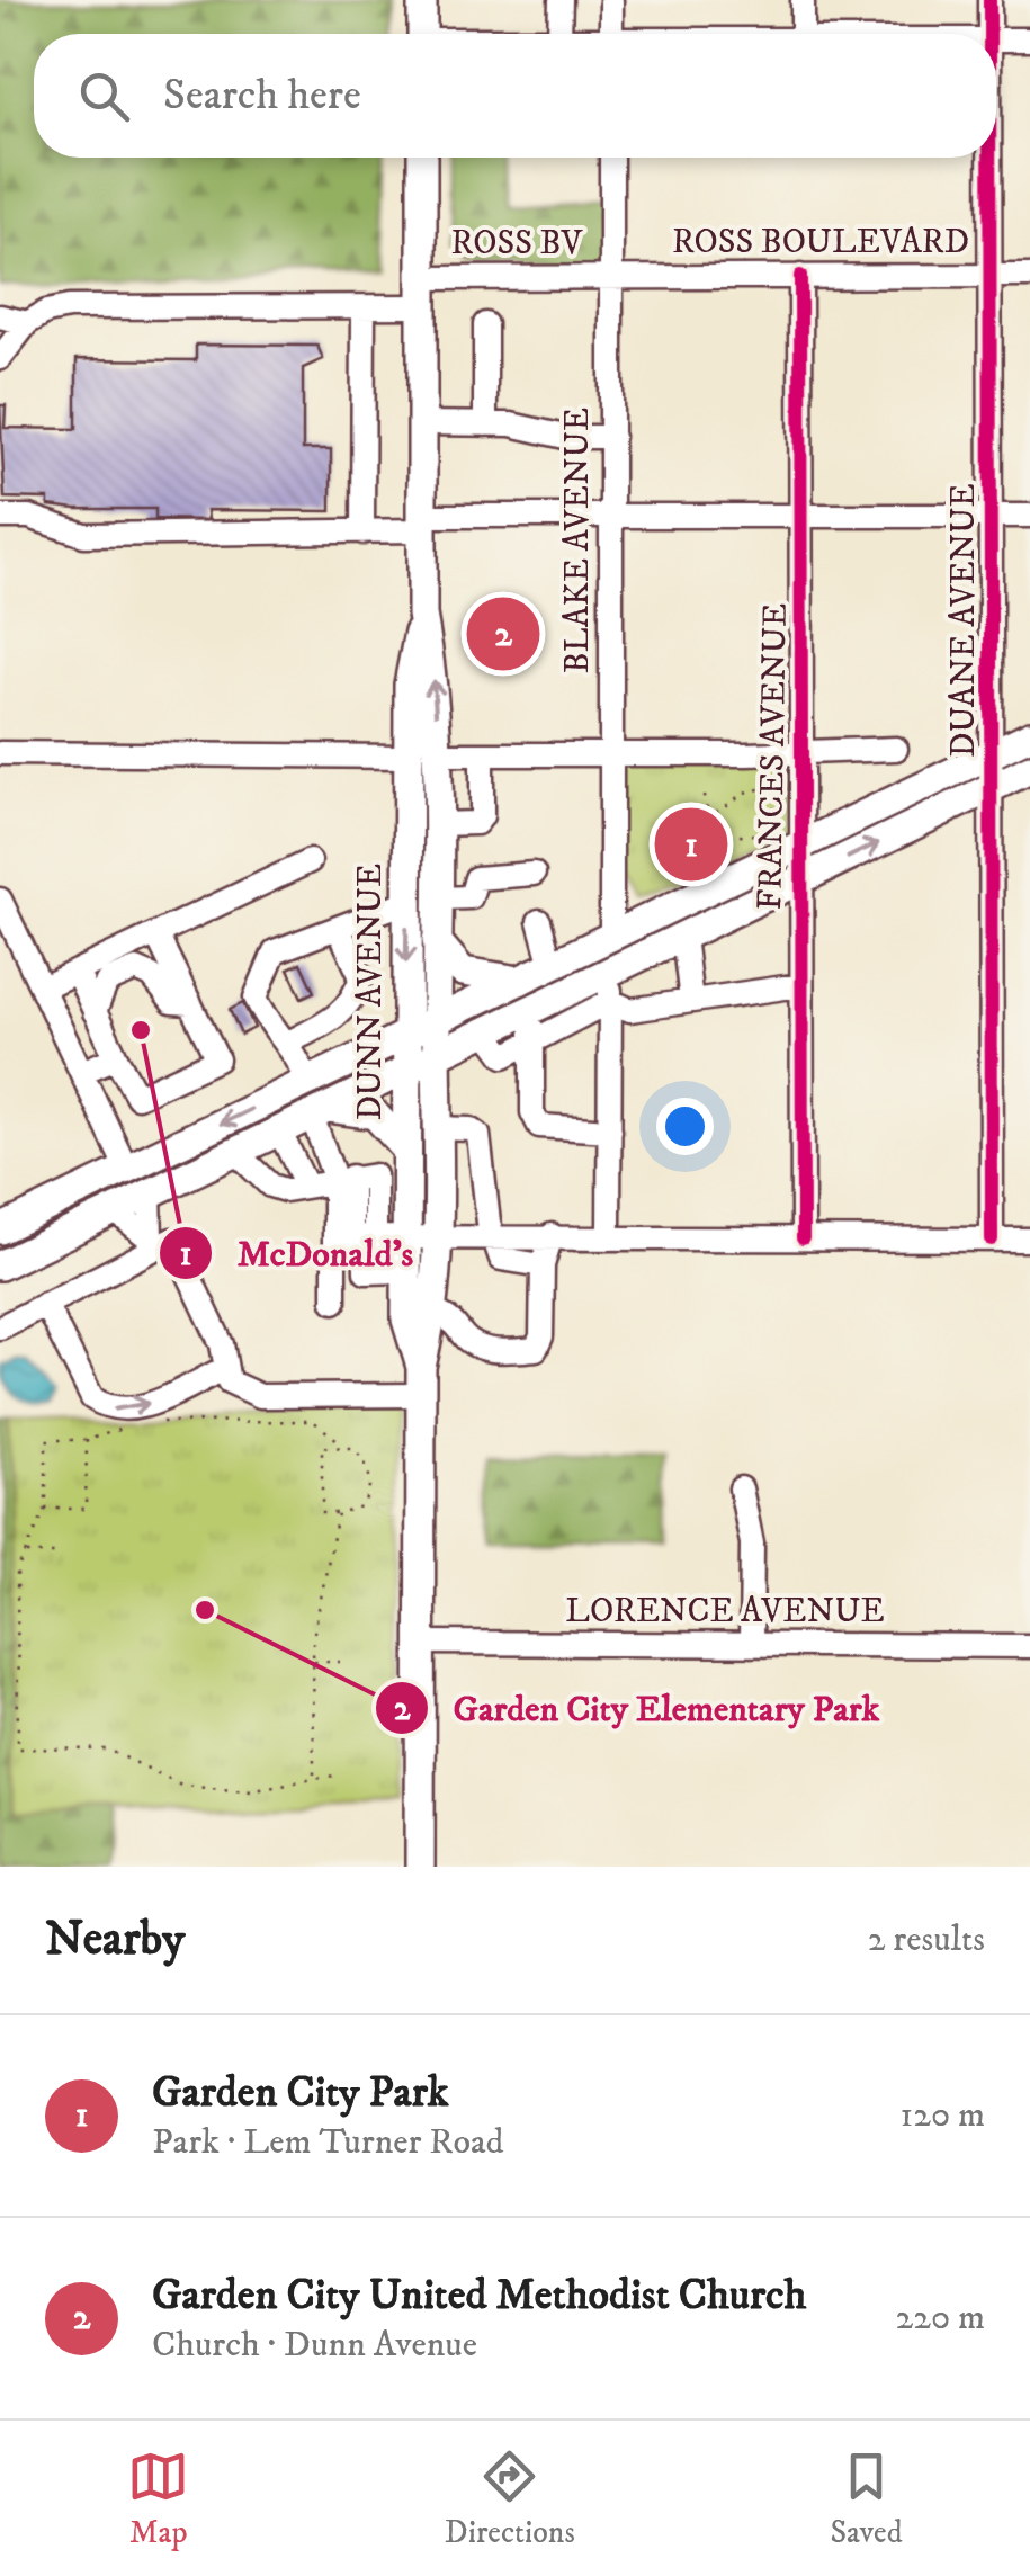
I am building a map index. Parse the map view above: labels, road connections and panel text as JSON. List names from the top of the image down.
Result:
{
  "streets": {
    "main road": ["DUNN AVENUE"],
    "street": [
      "ROSS BOULEVARD",
      "ROSS BV",
      "BLAKE AVENUE",
      "DUANE AVENUE",
      "FRANCES AVENUE",
      "LORENCE AVENUE"
    ]
  },
  "crossings": [
    ["ROSS BOULEVARD", "ROSS BV"],
    ["ROSS BOULEVARD", "BLAKE AVENUE"],
    ["ROSS BOULEVARD", "DUANE AVENUE"],
    ["ROSS BOULEVARD", "FRANCES AVENUE"],
    ["ROSS BV", "BLAKE AVENUE"],
    ["ROSS BV", "DUNN AVENUE"],
    ["DUNN AVENUE", "LORENCE AVENUE"]
  ],
  "places": ["McDonald's", "Garden City Elementary Park"],
  "page": {
    "search": "Search here",
    "pins": ["2", "1"],
    "heading": ["Nearby", "2 results"],
    "list": [
      {
        "mark": "1",
        "name": "Garden City Park",
        "note": "Park · Lem Turner Road",
        "value": "120 m"
      },
      {
        "mark": "2",
        "name": "Garden City United Methodist Church",
        "note": "Church · Dunn Avenue",
        "value": "220 m"
      }
    ],
    "nav": ["Map", "Directions", "Saved"]
  }
}
